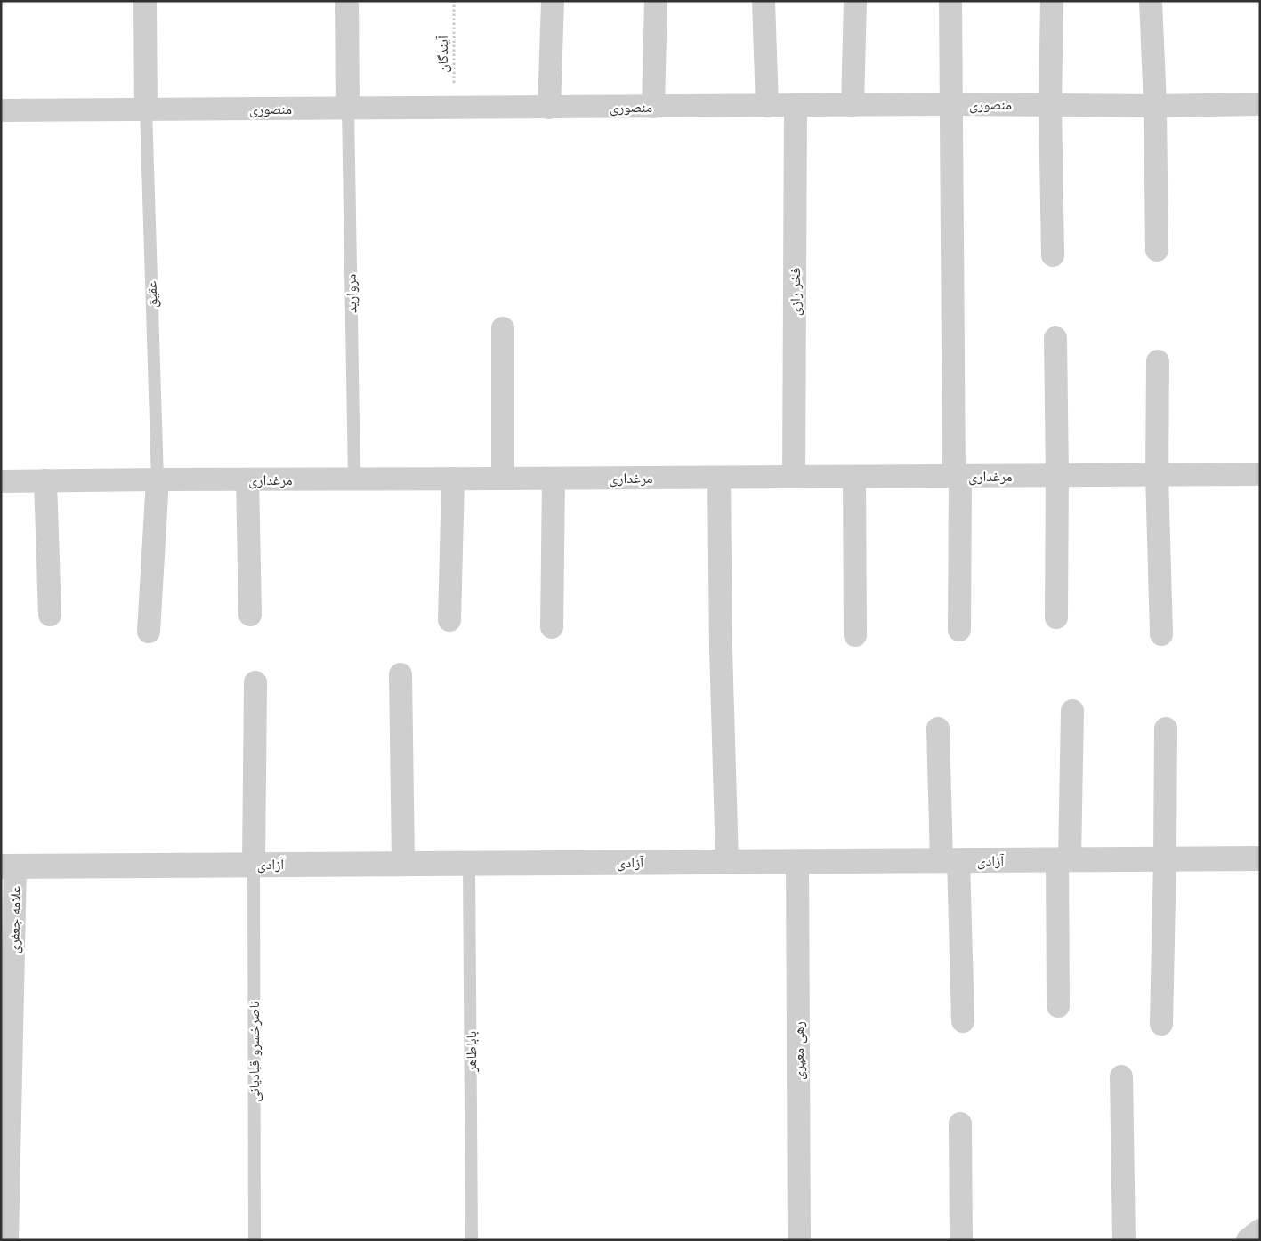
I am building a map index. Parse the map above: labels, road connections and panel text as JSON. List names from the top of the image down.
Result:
{
  "streets": {
    "street": [
      "منصوری",
      "فخر رازی",
      "مرغداری",
      "آزادی",
      "علامه جعفری",
      "رهی معیری"
    ],
    "lane": [
      "مروارید",
      "عقیق",
      "ناصرخسرو قبادیانی",
      "باباطاهر"
    ],
    "path": ["آیندگان"]
  },
  "crossings": [
    ["آیندگان", "منصوری"],
    ["منصوری", "فخر رازی"],
    ["منصوری", "مروارید"],
    ["منصوری", "عقیق"],
    ["فخر رازی", "مرغداری"],
    ["مروارید", "مرغداری"],
    ["عقیق", "مرغداری"],
    ["آزادی", "علامه جعفری"],
    ["آزادی", "رهی معیری"],
    ["آزادی", "ناصرخسرو قبادیانی"],
    ["آزادی", "باباطاهر"]
  ]
}
